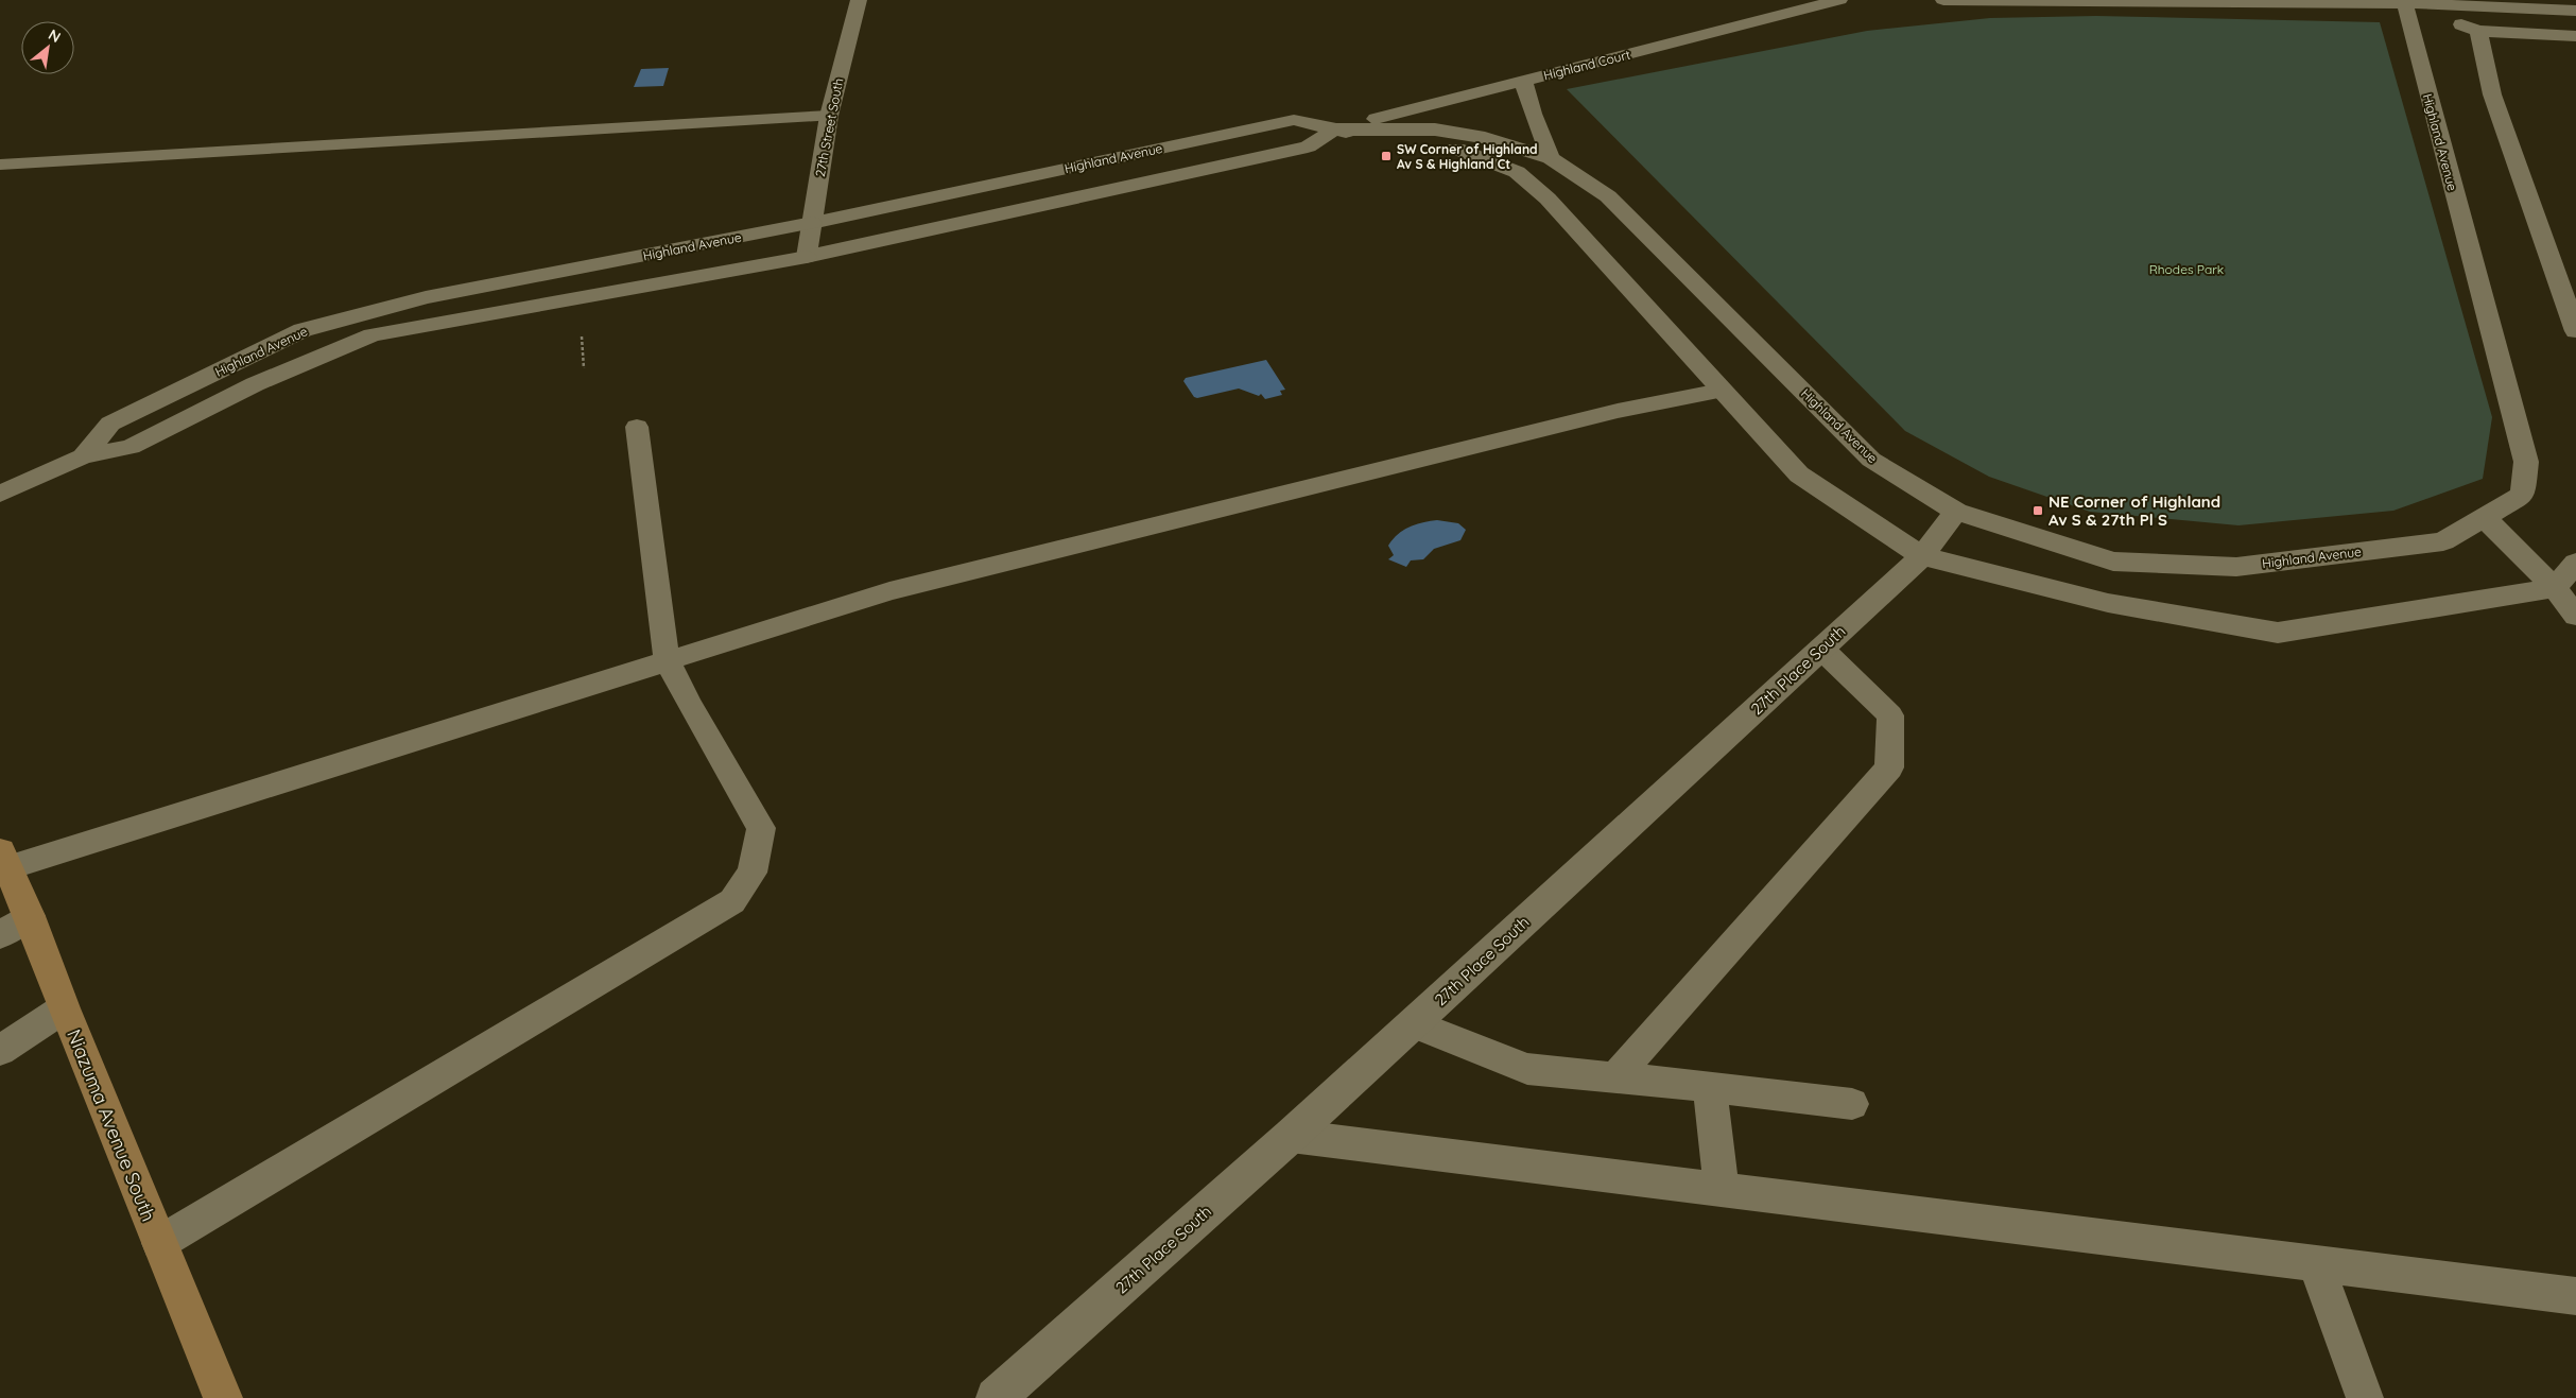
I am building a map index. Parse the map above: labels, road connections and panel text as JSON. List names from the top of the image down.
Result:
{
  "streets": {
    "main road": ["Niazuma Avenue South"],
    "street": [
      "Highland Court",
      "27th Street South",
      "Highland Avenue",
      "27th Place South"
    ]
  },
  "crossings": [
    ["Highland Court", "Highland Avenue"],
    ["27th Street South", "Highland Avenue"],
    ["Highland Avenue", "27th Place South"]
  ],
  "parks": ["Rhodes Park"],
  "places": {
    "transit": ["SW Corner of Highland Av S & Highland Ct", "NE Corner of Highland Av S & 27th Pl S"]
  },
  "north": "top right"
}
